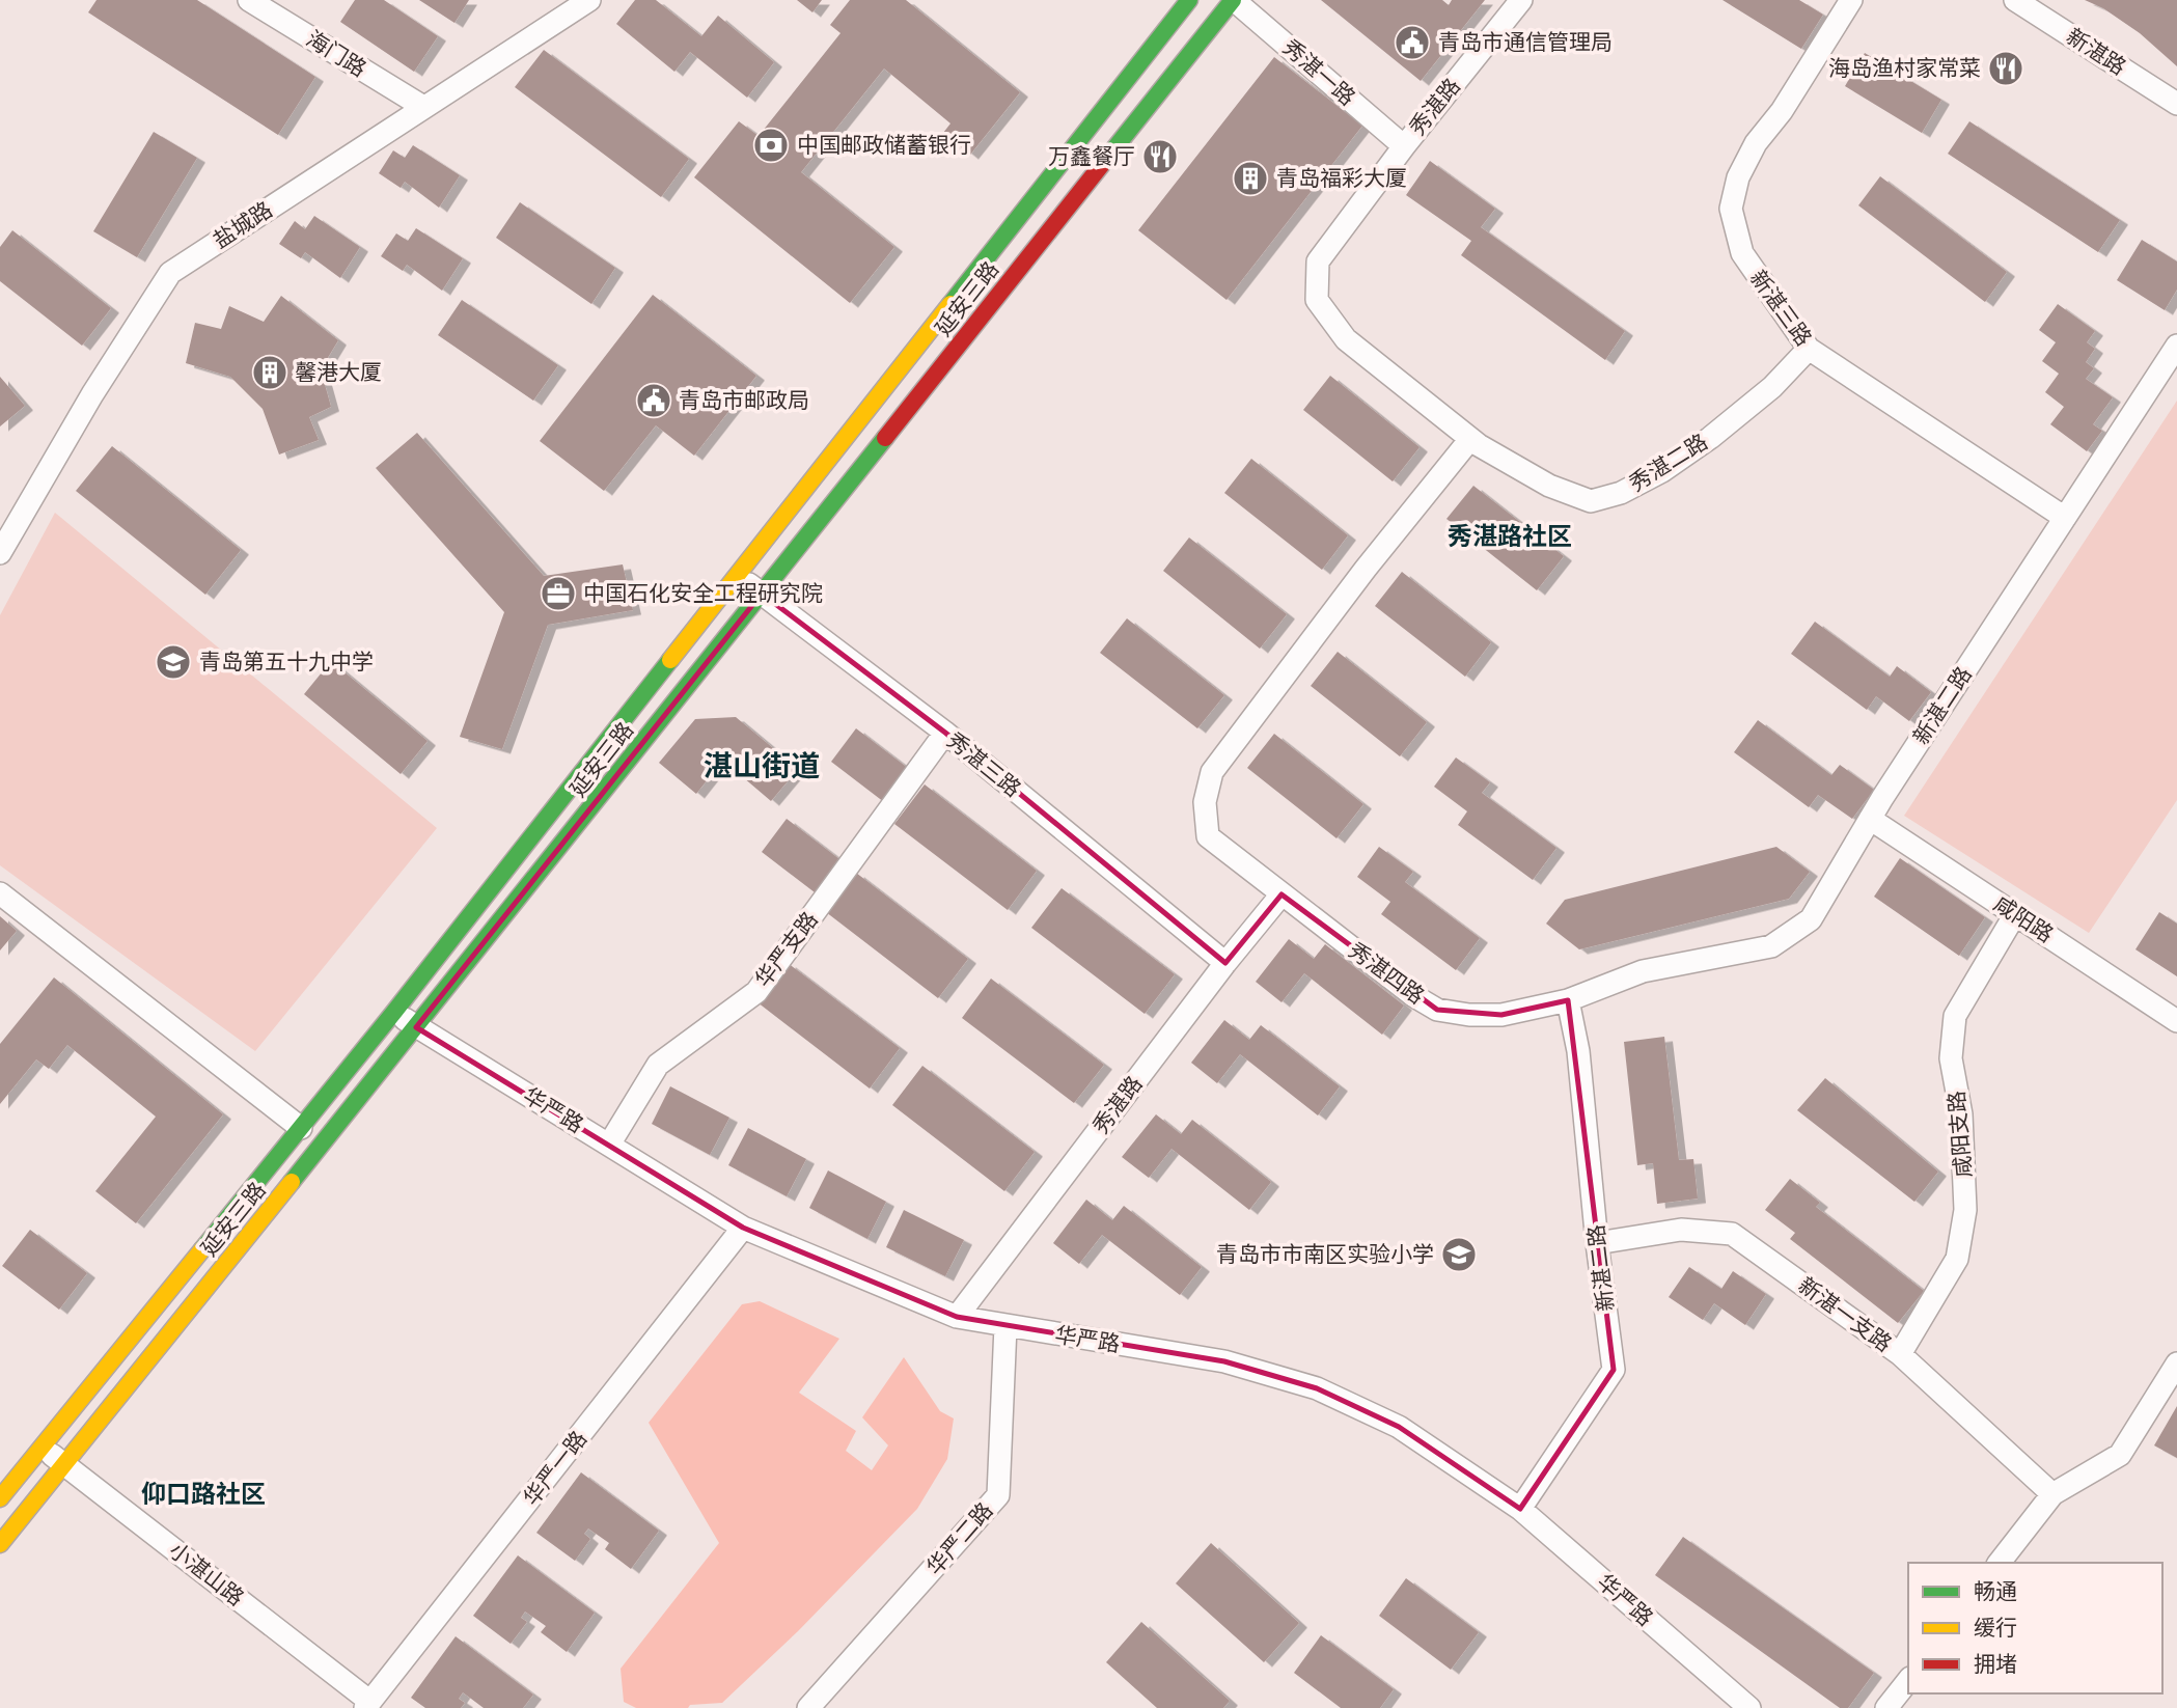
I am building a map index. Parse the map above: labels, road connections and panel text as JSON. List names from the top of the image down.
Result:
{
  "streets": {
    "main road": ["延安三路"],
    "street": [
      "新湛路",
      "海门路",
      "秀湛一路",
      "秀湛路",
      "盐城路",
      "新湛三路",
      "秀湛二路",
      "新湛二路",
      "秀湛三路",
      "咸阳路",
      "华严支路",
      "秀湛四路",
      "华严路",
      "咸阳支路",
      "新湛一支路",
      "华严一路",
      "华严二路",
      "小湛山路"
    ]
  },
  "crossings": [
    ["海门路", "盐城路"],
    ["秀湛一路", "秀湛路"],
    ["秀湛一路", "延安三路"],
    ["秀湛路", "秀湛二路"],
    ["秀湛路", "秀湛三路"],
    ["秀湛路", "秀湛四路"],
    ["秀湛路", "华严路"],
    ["延安三路", "秀湛三路"],
    ["延安三路", "华严路"],
    ["延安三路", "小湛山路"],
    ["新湛三路", "秀湛二路"],
    ["新湛三路", "新湛二路"],
    ["秀湛二路", "秀湛四路"],
    ["新湛二路", "咸阳路"],
    ["新湛二路", "秀湛四路"],
    ["新湛二路", "华严路"],
    ["新湛二路", "新湛一支路"],
    ["秀湛三路", "华严支路"],
    ["咸阳路", "咸阳支路"],
    ["华严支路", "华严路"],
    ["华严路", "华严一路"],
    ["华严路", "华严二路"],
    ["咸阳支路", "新湛一支路"],
    ["华严一路", "小湛山路"]
  ],
  "districts": ["秀湛路社区", "湛山街道", "仰口路社区"],
  "places": {
    "public building": ["青岛市通信管理局", "青岛市邮政局"],
    "restaurant": ["海岛渔村家常菜", "万鑫餐厅"],
    "bank": ["中国邮政储蓄银行"],
    "building": ["青岛福彩大厦", "馨港大厦"],
    "office": ["中国石化安全工程研究院"],
    "school or university": ["青岛第五十九中学", "青岛市市南区实验小学"]
  },
  "legend": ["畅通", "缓行", "拥堵"]
}
